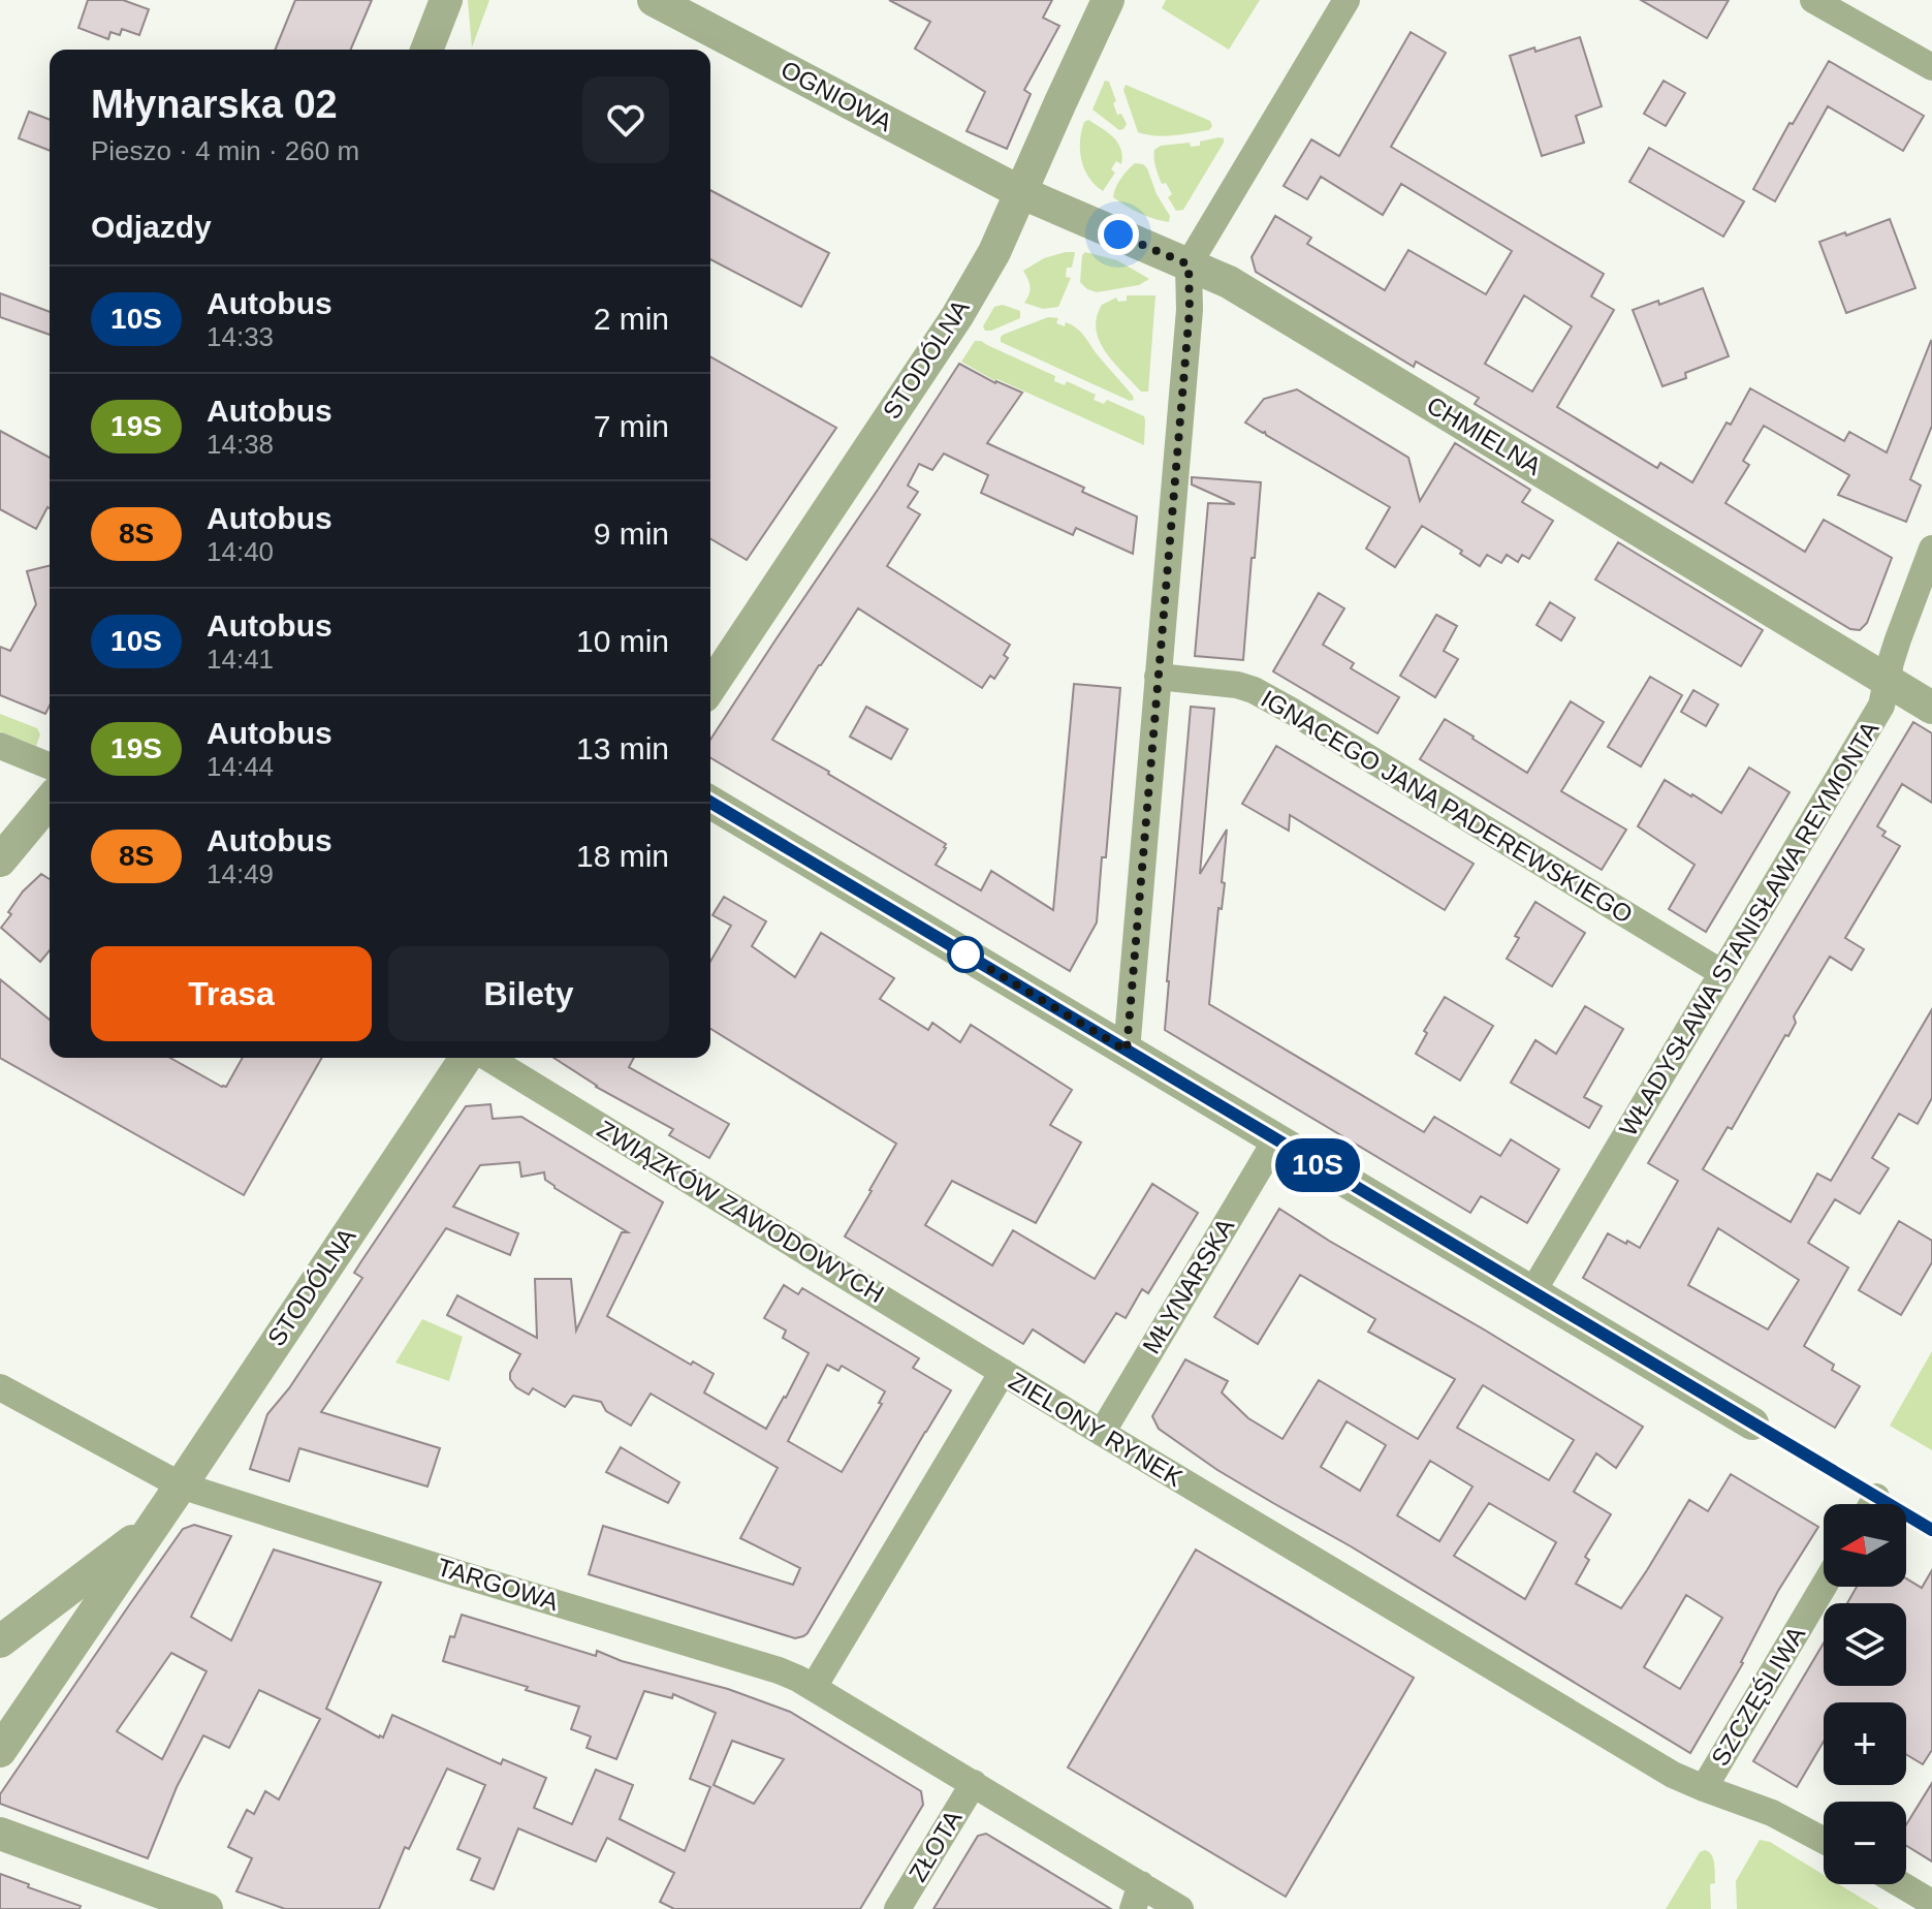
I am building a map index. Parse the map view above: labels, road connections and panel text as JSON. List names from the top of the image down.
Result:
{
  "streets": {
    "street": [
      "OGNIOWA",
      "STODÓLNA",
      "CHMIELNA",
      "IGNACEGO JANA PADEREWSKIEGO",
      "WŁADYSŁAWA STANISŁAWA REYMONTA",
      "ZWIĄZKÓW ZAWODOWYCH",
      "MŁYNARSKA",
      "ZIELONY RYNEK",
      "TARGOWA",
      "SZCZĘŚLIWA",
      "ZŁOTA"
    ]
  },
  "crossings": [
    ["OGNIOWA", "STODÓLNA"],
    ["OGNIOWA", "CHMIELNA"],
    ["STODÓLNA", "CHMIELNA"],
    ["STODÓLNA", "TARGOWA"],
    ["CHMIELNA", "WŁADYSŁAWA STANISŁAWA REYMONTA"],
    ["IGNACEGO JANA PADEREWSKIEGO", "WŁADYSŁAWA STANISŁAWA REYMONTA"],
    ["ZWIĄZKÓW ZAWODOWYCH", "ZIELONY RYNEK"],
    ["MŁYNARSKA", "ZIELONY RYNEK"],
    ["ZIELONY RYNEK", "TARGOWA"],
    ["ZIELONY RYNEK", "SZCZĘŚLIWA"]
  ],
  "lines": ["bus line 10S"],
  "north": "left",
  "page": {
    "on_map": "10S",
    "heading": [
      ["Młynarska 02", "Pieszo · 4 min · 260 m"],
      "Odjazdy"
    ],
    "list": [
      {
        "mark": "10S",
        "name": "Autobus",
        "note": "14:33",
        "value": "2 min"
      },
      {
        "mark": "19S",
        "name": "Autobus",
        "note": "14:38",
        "value": "7 min"
      },
      {
        "mark": "8S",
        "name": "Autobus",
        "note": "14:40",
        "value": "9 min"
      },
      {
        "mark": "10S",
        "name": "Autobus",
        "note": "14:41",
        "value": "10 min"
      },
      {
        "mark": "19S",
        "name": "Autobus",
        "note": "14:44",
        "value": "13 min"
      },
      {
        "mark": "8S",
        "name": "Autobus",
        "note": "14:49",
        "value": "18 min"
      }
    ],
    "buttons": ["Trasa", "Bilety"],
    "map_buttons": ["+", "−"]
  }
}
